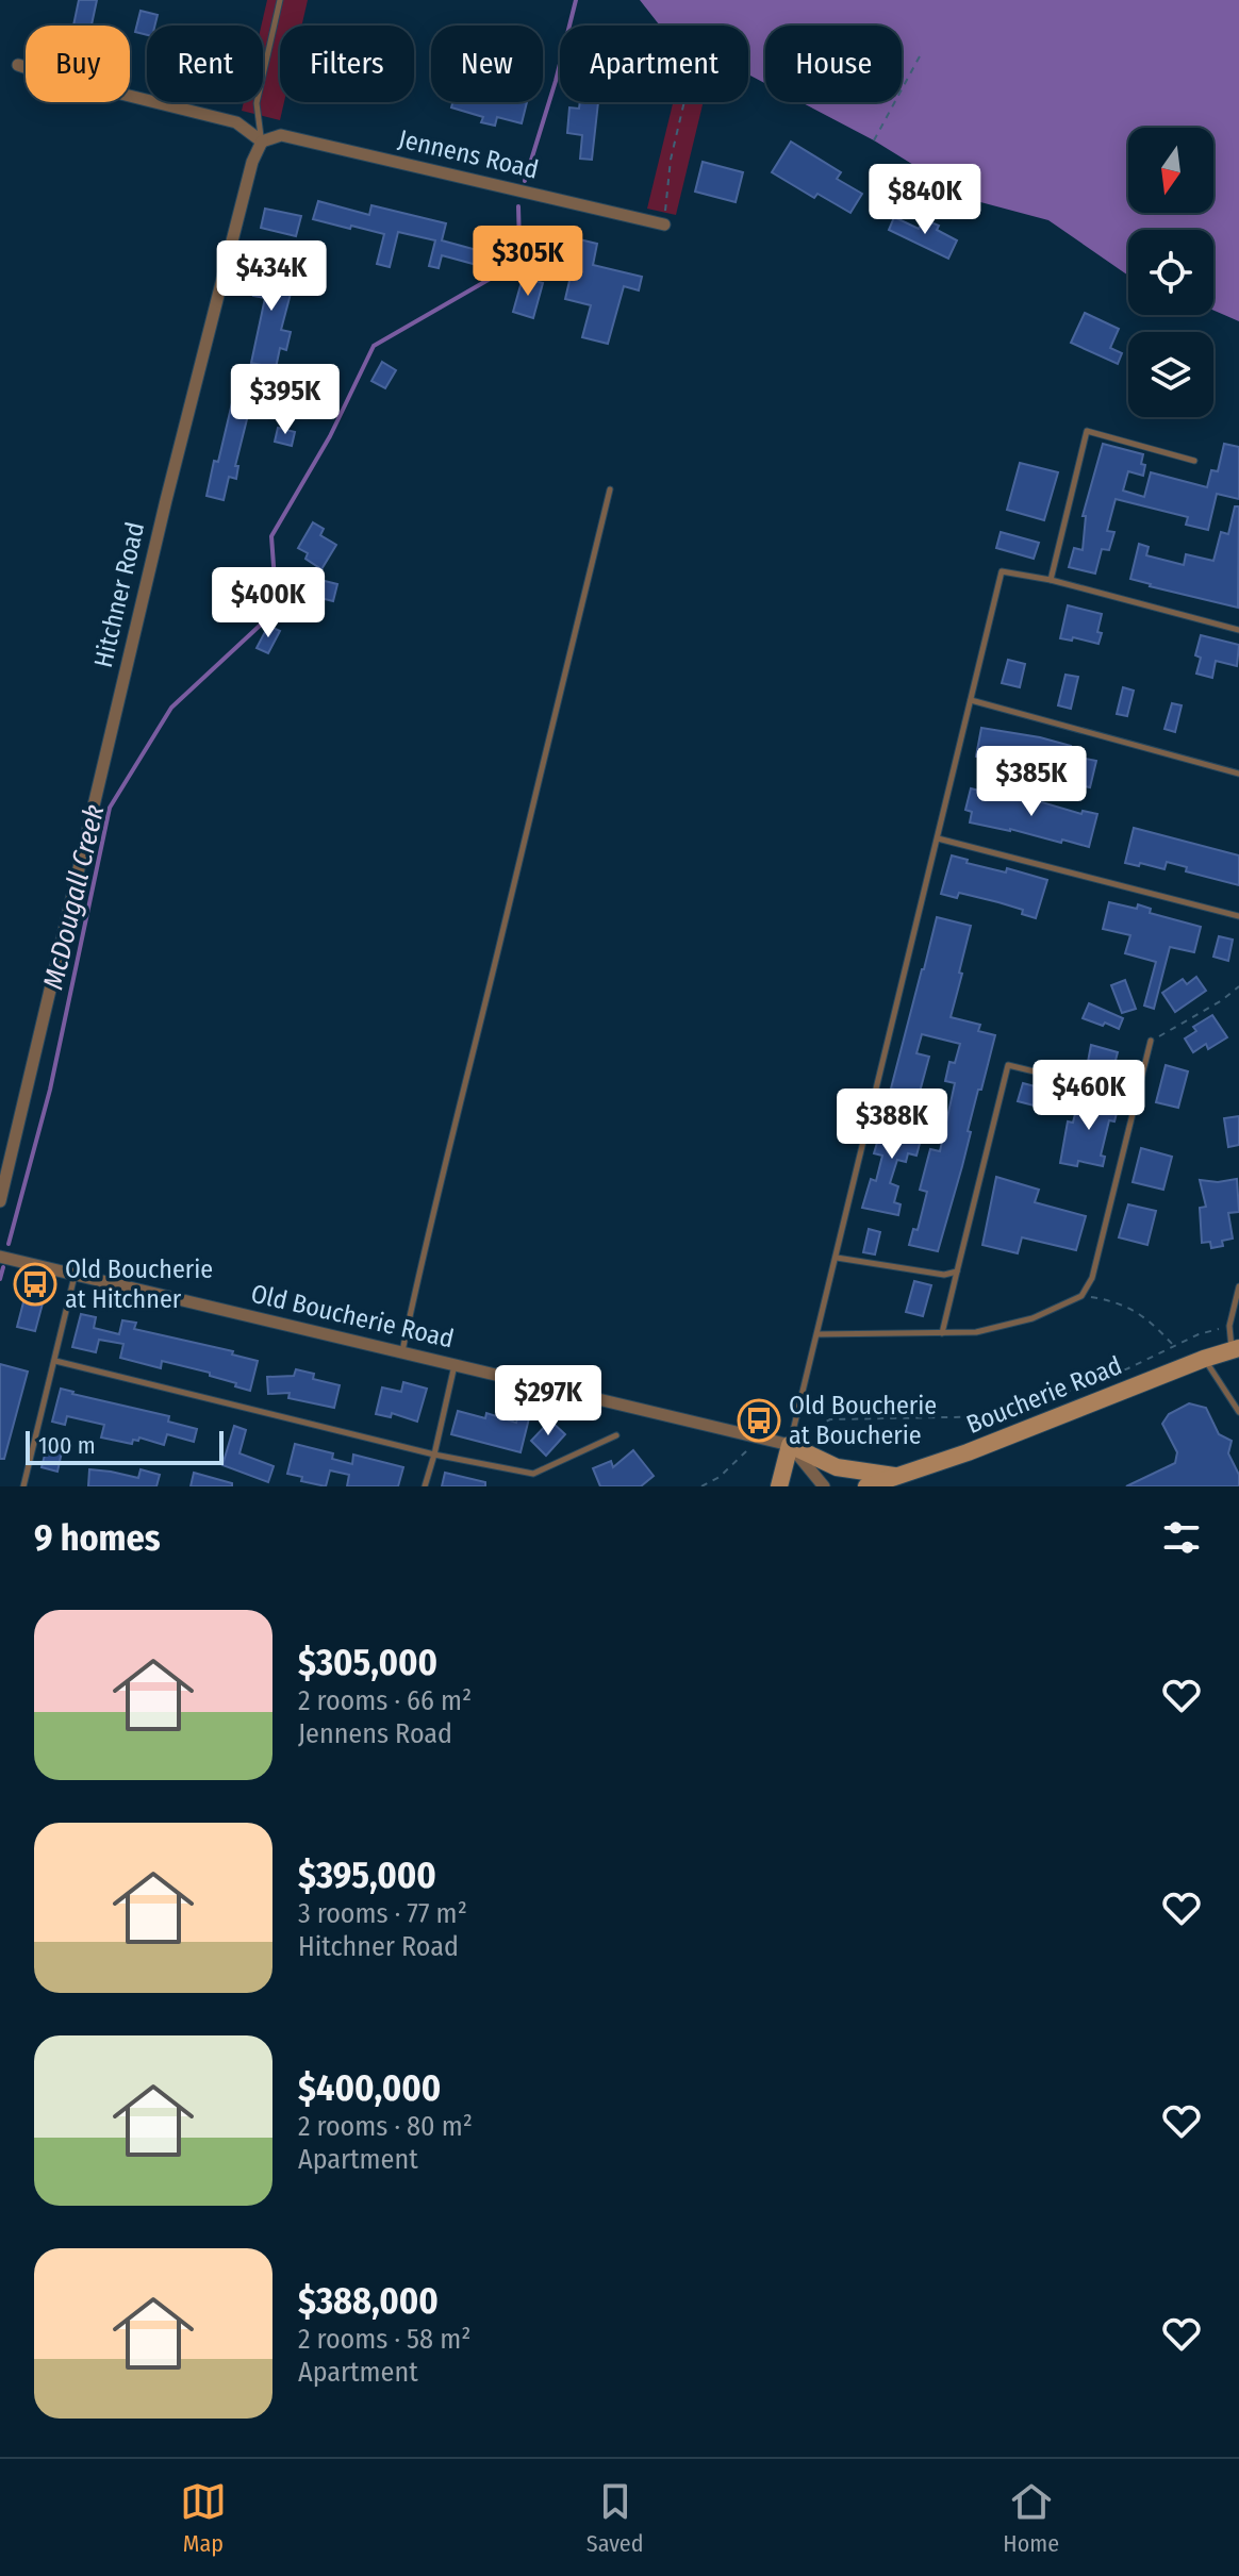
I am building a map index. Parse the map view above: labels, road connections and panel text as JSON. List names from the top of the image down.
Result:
{
  "streets": {
    "main road": ["Boucherie Road"],
    "street": ["Jennens Road", "Hitchner Road", "Old Boucherie Road"]
  },
  "crossings": [
    ["Jennens Road", "Hitchner Road"]
  ],
  "water": ["McDougall Creek"],
  "places": {
    "bus stop": ["Old Boucherie at Hitchner", "Old Boucherie at Boucherie"]
  },
  "scale_bar": "100 m",
  "north": "bottom",
  "page": {
    "chip": [
      "Buy",
      "Rent",
      "Filters",
      "New",
      "Apartment",
      "House"
    ],
    "price": [
      "$840K",
      "$305K",
      "$434K",
      "$395K",
      "$400K",
      "$385K",
      "$460K",
      "$388K",
      "$297K"
    ],
    "scale": "100 m",
    "heading": "9 homes",
    "list": [
      {
        "name": "$305,000",
        "note": "2 rooms · 66 m² · Jennens Road"
      },
      {
        "name": "$395,000",
        "note": "3 rooms · 77 m² · Hitchner Road"
      },
      {
        "name": "$400,000",
        "note": "2 rooms · 80 m² · Apartment"
      },
      {
        "name": "$388,000",
        "note": "2 rooms · 58 m² · Apartment"
      }
    ],
    "tabs": ["Map", "Saved", "Home"]
  }
}
